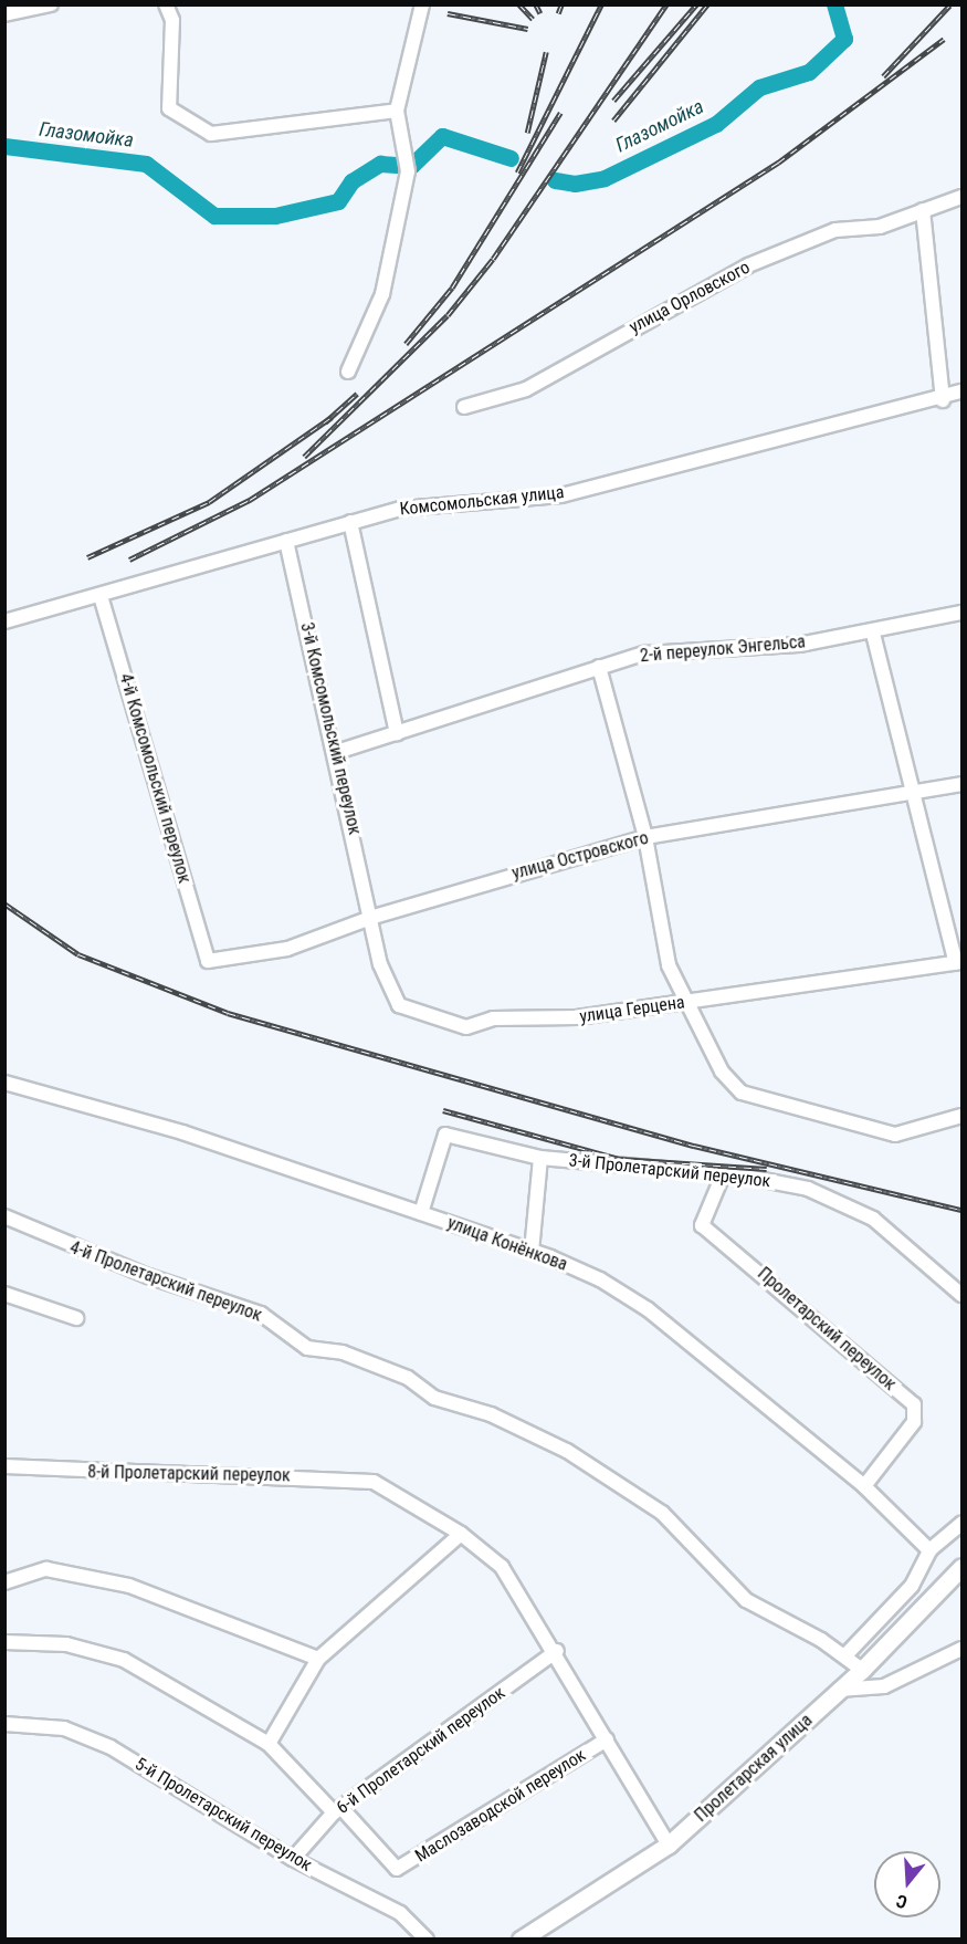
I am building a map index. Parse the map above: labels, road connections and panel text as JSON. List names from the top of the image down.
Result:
{
  "streets": {
    "main road": ["Пролетарская улица"],
    "street": [
      "улица Орловского",
      "Комсомольская улица",
      "2-й переулок Энгельса",
      "3-й Комсомольский переулок",
      "4-й Комсомольский переулок",
      "улица Островского",
      "улица Герцена",
      "3-й Пролетарский переулок",
      "улица Конёнкова",
      "4-й Пролетарский переулок",
      "Пролетарский переулок",
      "8-й Пролетарский переулок",
      "6-й Пролетарский переулок",
      "Маслозаводской переулок",
      "5-й Пролетарский переулок"
    ]
  },
  "crossings": [
    ["Комсомольская улица", "3-й Комсомольский переулок"],
    ["Комсомольская улица", "4-й Комсомольский переулок"],
    ["2-й переулок Энгельса", "3-й Комсомольский переулок"],
    ["3-й Комсомольский переулок", "улица Островского"],
    ["3-й Комсомольский переулок", "улица Герцена"],
    ["4-й Комсомольский переулок", "улица Островского"],
    ["улица Островского", "улица Герцена"],
    ["3-й Пролетарский переулок", "улица Конёнкова"],
    ["3-й Пролетарский переулок", "Пролетарский переулок"],
    ["улица Конёнкова", "Пролетарский переулок"],
    ["4-й Пролетарский переулок", "Пролетарская улица"],
    ["6-й Пролетарский переулок", "Маслозаводской переулок"],
    ["6-й Пролетарский переулок", "5-й Пролетарский переулок"]
  ],
  "water": ["Глазомойка"],
  "north": "bottom"
}
